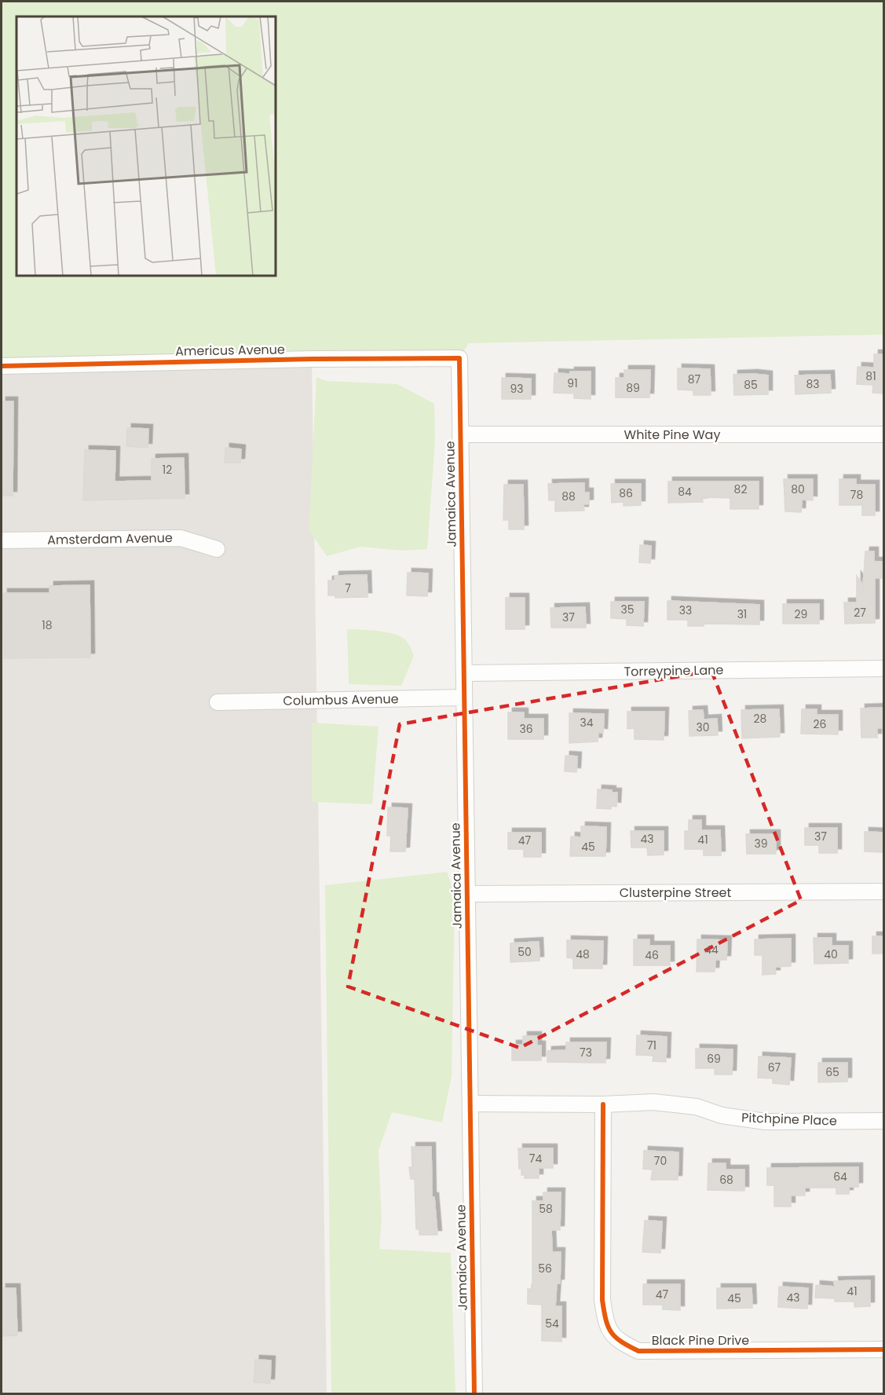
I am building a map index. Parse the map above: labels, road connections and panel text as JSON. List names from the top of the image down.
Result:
{
  "streets": {
    "street": [
      "Americus Avenue",
      "White Pine Way",
      "Jamaica Avenue",
      "Amsterdam Avenue",
      "Torreypine Lane",
      "Columbus Avenue",
      "Clusterpine Street",
      "Pitchpine Place",
      "Black Pine Drive"
    ]
  },
  "crossings": [
    ["Americus Avenue", "Jamaica Avenue"],
    ["White Pine Way", "Jamaica Avenue"],
    ["Jamaica Avenue", "Torreypine Lane"],
    ["Jamaica Avenue", "Columbus Avenue"],
    ["Jamaica Avenue", "Clusterpine Street"],
    ["Jamaica Avenue", "Pitchpine Place"],
    ["Pitchpine Place", "Black Pine Drive"]
  ],
  "house_numbers": [
    "81",
    "87",
    "91",
    "83",
    "85",
    "89",
    "93",
    "12",
    "82",
    "80",
    "84",
    "86",
    "78",
    "88",
    "7",
    "35",
    "33",
    "27",
    "31",
    "29",
    "37",
    "18",
    "28",
    "34",
    "26",
    "30",
    "36",
    "37",
    "43",
    "41",
    "47",
    "39",
    "45",
    "44",
    "50",
    "48",
    "40",
    "46",
    "71",
    "73",
    "69",
    "67",
    "65",
    "74",
    "70",
    "64",
    "68",
    "58",
    "56",
    "41",
    "47",
    "43",
    "45",
    "54"
  ]
}
